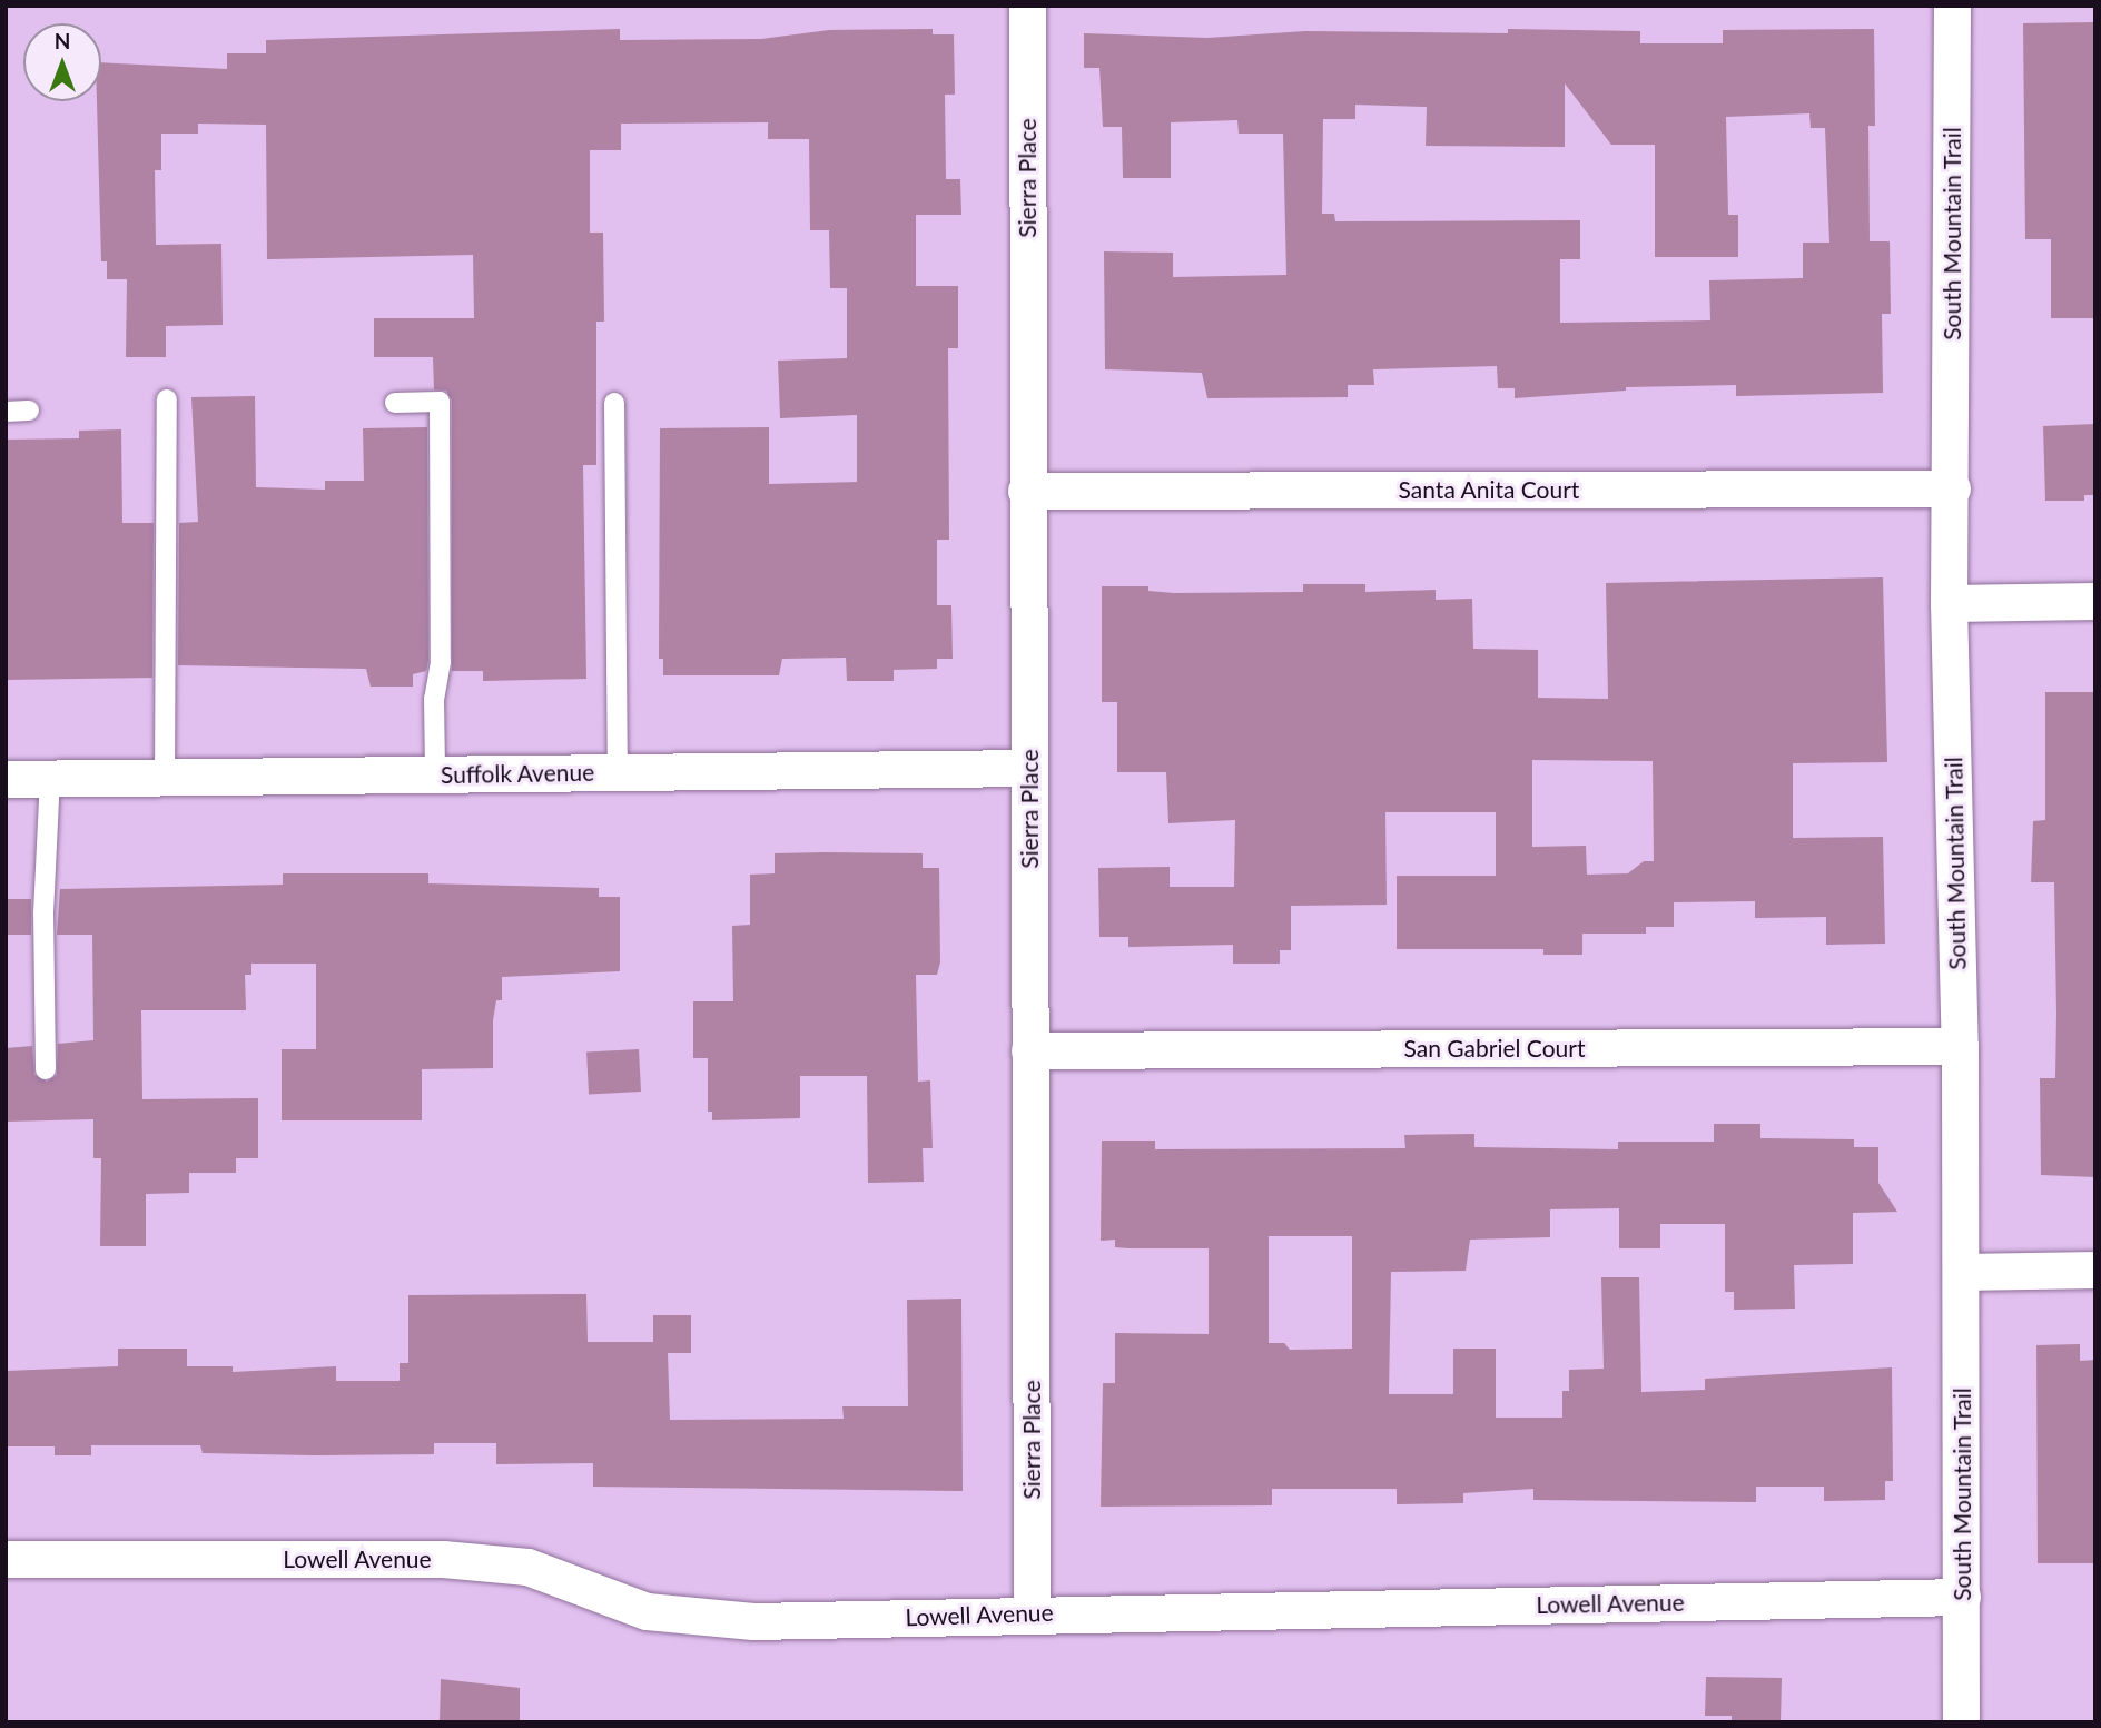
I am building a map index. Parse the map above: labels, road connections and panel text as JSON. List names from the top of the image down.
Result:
{
  "streets": {
    "street": [
      "Sierra Place",
      "South Mountain Trail",
      "Santa Anita Court",
      "Suffolk Avenue",
      "San Gabriel Court",
      "Lowell Avenue"
    ]
  },
  "crossings": [
    ["Sierra Place", "Santa Anita Court"],
    ["Sierra Place", "Suffolk Avenue"],
    ["Sierra Place", "San Gabriel Court"],
    ["Sierra Place", "Lowell Avenue"],
    ["South Mountain Trail", "Santa Anita Court"],
    ["South Mountain Trail", "San Gabriel Court"],
    ["South Mountain Trail", "Lowell Avenue"]
  ],
  "north": "top"
}
